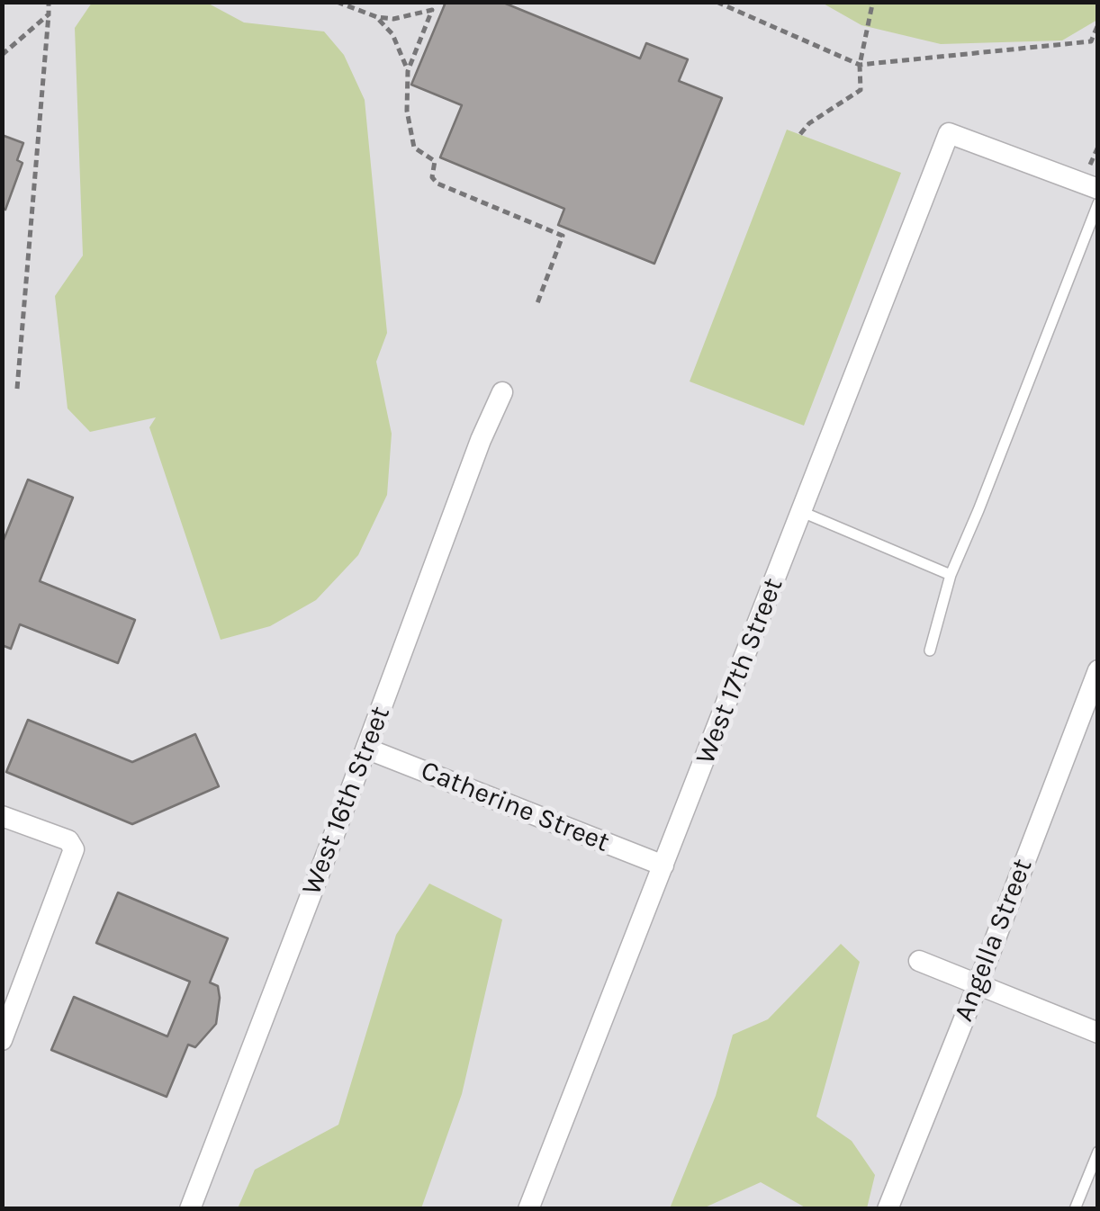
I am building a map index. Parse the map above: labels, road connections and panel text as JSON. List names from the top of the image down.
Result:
{
  "streets": {
    "street": [
      "West 17th Street",
      "West 16th Street",
      "Catherine Street",
      "Angella Street"
    ]
  },
  "crossings": [
    ["West 17th Street", "Catherine Street"],
    ["West 16th Street", "Catherine Street"]
  ]
}
